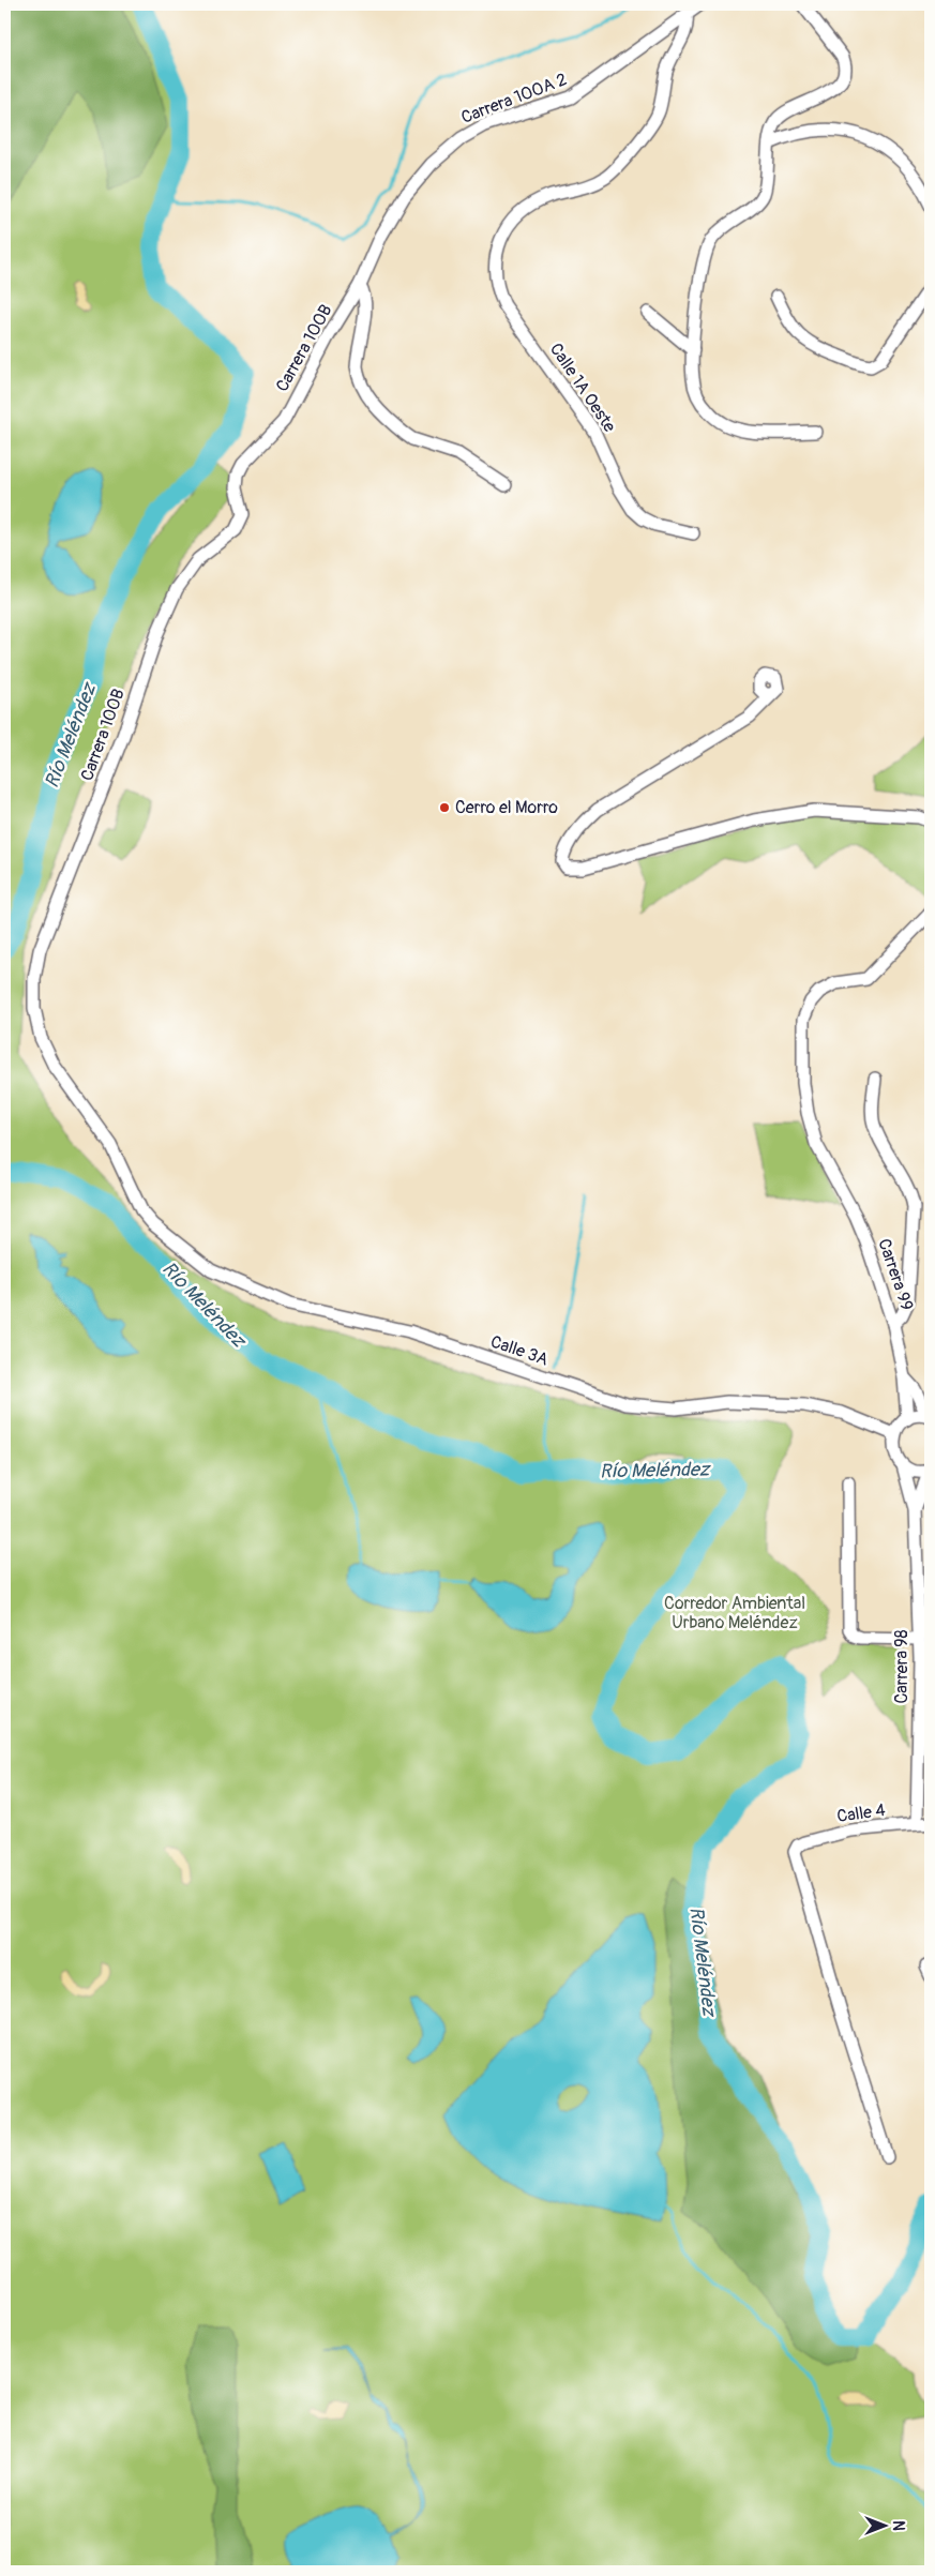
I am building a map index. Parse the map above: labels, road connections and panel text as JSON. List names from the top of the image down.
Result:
{
  "streets": {
    "street": [
      "Carrera 100A 2",
      "Carrera 100B",
      "Calle 1A Oeste",
      "Carrera 99",
      "Calle 3A",
      "Carrera 98",
      "Calle 4"
    ]
  },
  "crossings": [
    ["Carrera 100A 2", "Carrera 100B"],
    ["Carrera 100A 2", "Calle 1A Oeste"],
    ["Carrera 100B", "Calle 3A"],
    ["Calle 3A", "Carrera 98"],
    ["Carrera 98", "Calle 4"]
  ],
  "water": ["Río Meléndez"],
  "parks": ["Corredor Ambiental Urbano Meléndez"],
  "places": ["Cerro el Morro"],
  "north": "right"
}
